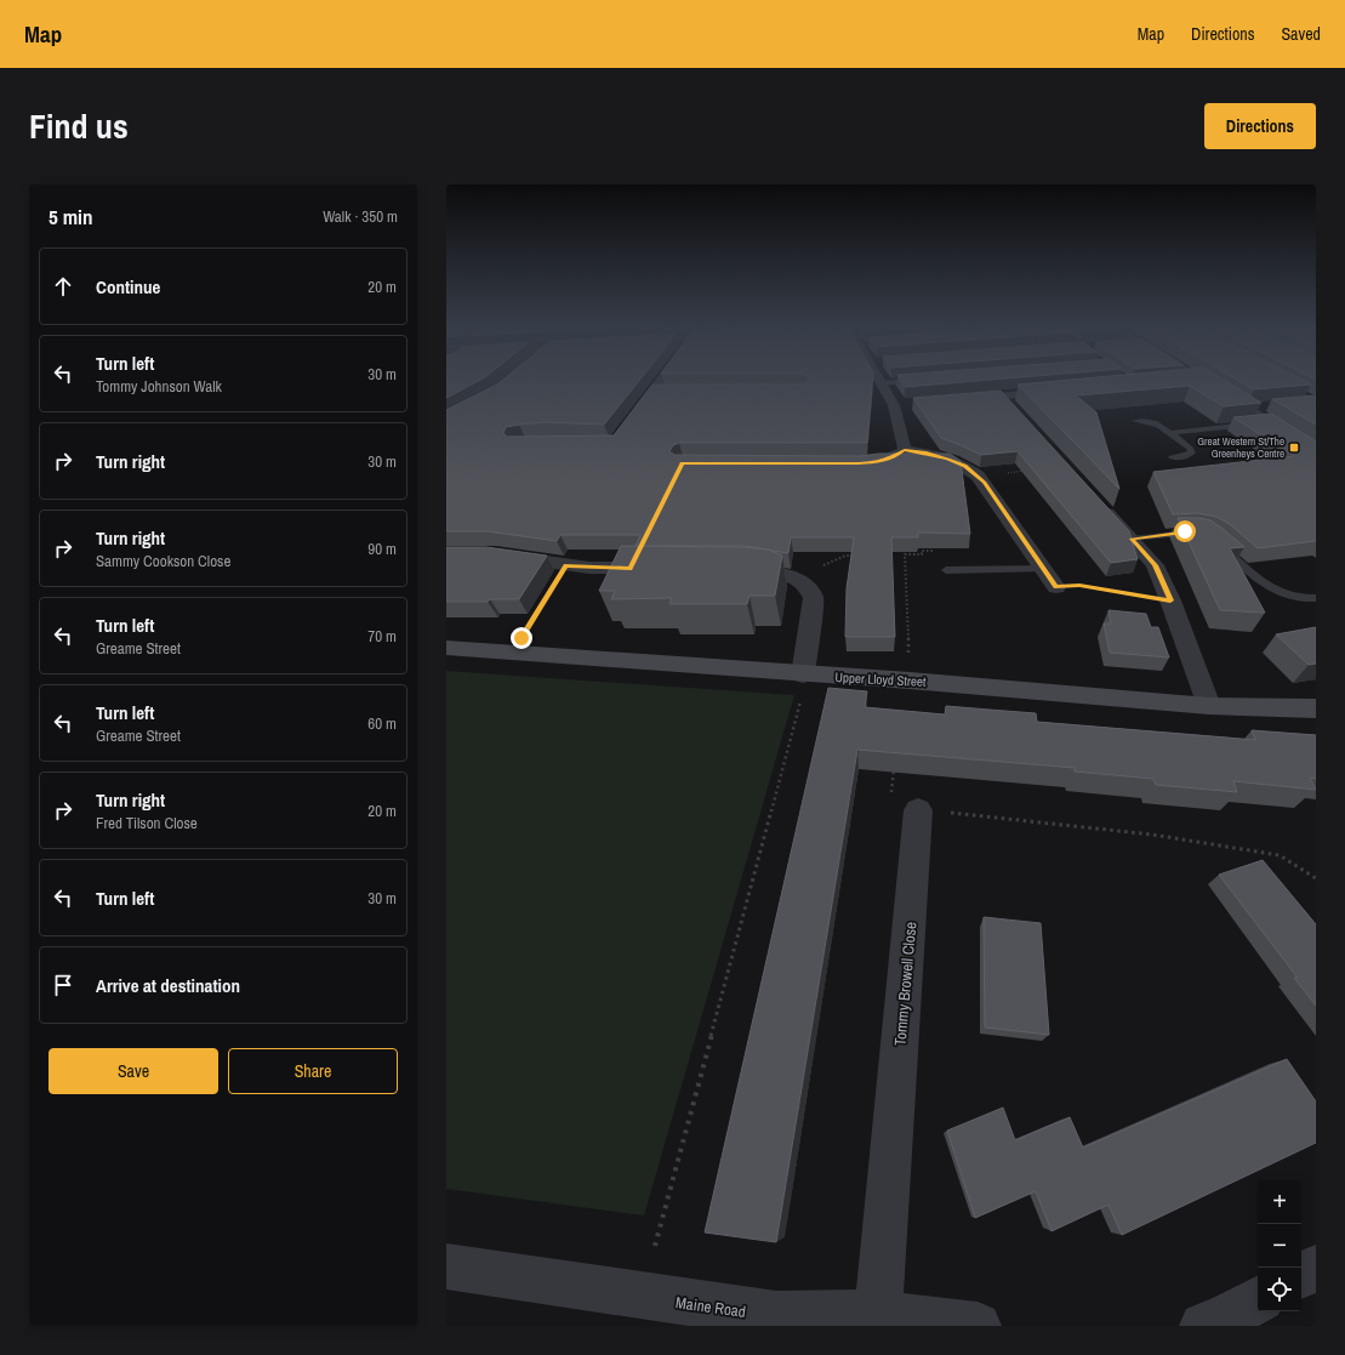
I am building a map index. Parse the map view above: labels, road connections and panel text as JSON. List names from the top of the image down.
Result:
{
  "streets": {
    "street": ["Upper Lloyd Street", "Tommy Browell Close", "Maine Road"]
  },
  "crossings": [
    ["Tommy Browell Close", "Maine Road"]
  ],
  "places": {
    "transit": ["Great Western St/The Greenheys Centre"]
  },
  "page": {
    "header": "Map",
    "nav": ["Map", "Directions", "Saved"],
    "title": "Find us",
    "buttons": [
      "Directions",
      ["Save", "Share"]
    ],
    "heading": ["5 min", "Walk · 350 m"],
    "list": [
      ["Continue", "20 m"],
      ["Turn left", "Tommy Johnson Walk", "30 m"],
      ["Turn right", "30 m"],
      ["Turn right", "Sammy Cookson Close", "90 m"],
      ["Turn left", "Greame Street", "70 m"],
      ["Turn left", "Greame Street", "60 m"],
      ["Turn right", "Fred Tilson Close", "20 m"],
      ["Turn left", "30 m"],
      "Arrive at destination"
    ],
    "map_buttons": ["+", "−"]
  }
}
